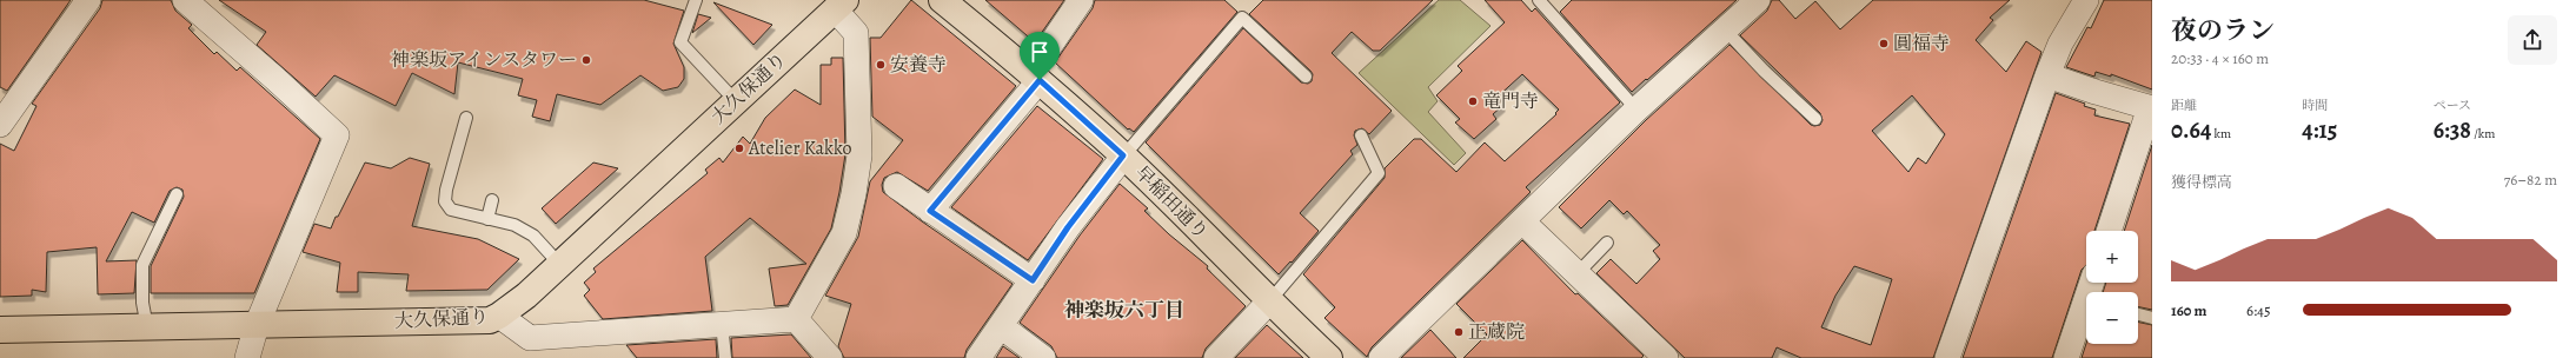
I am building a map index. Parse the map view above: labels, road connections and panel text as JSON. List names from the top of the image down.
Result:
{
  "streets": {
    "main road": ["大久保通り", "早稲田通り"]
  },
  "districts": ["神楽坂六丁目"],
  "places": [
    "圓福寺",
    "神楽坂アインスタワー",
    "安養寺",
    "竜門寺",
    "Atelier Kakko",
    "正蔵院"
  ],
  "page": {
    "heading": ["夜のラン", "20:33 · 4 × 160 m"],
    "stats": [
      ["距離", "0.64 km"],
      ["時間", "4:15"],
      ["ペース", "6:38 /km"]
    ],
    "chart": ["獲得標高", "76–82 m"],
    "map_buttons": ["+", "−"],
    "list": [
      {
        "name": "160 m",
        "note": "6:45"
      }
    ]
  }
}
